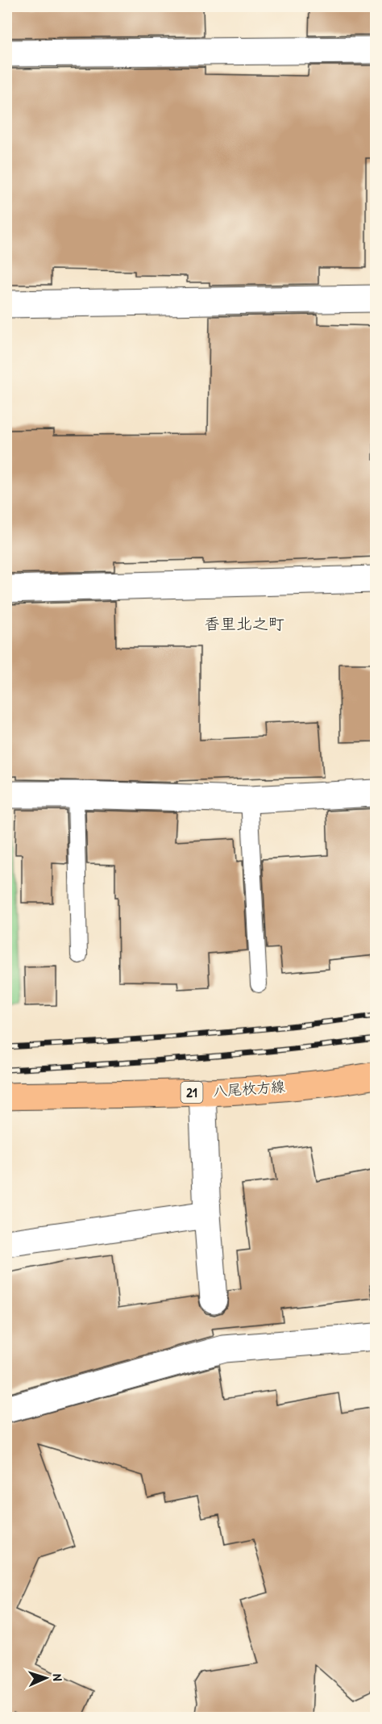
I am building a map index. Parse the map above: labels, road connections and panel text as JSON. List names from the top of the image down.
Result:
{
  "streets": {
    "main road": ["八尾枚方線", "21"]
  },
  "districts": ["香里北之町"],
  "north": "right"
}
